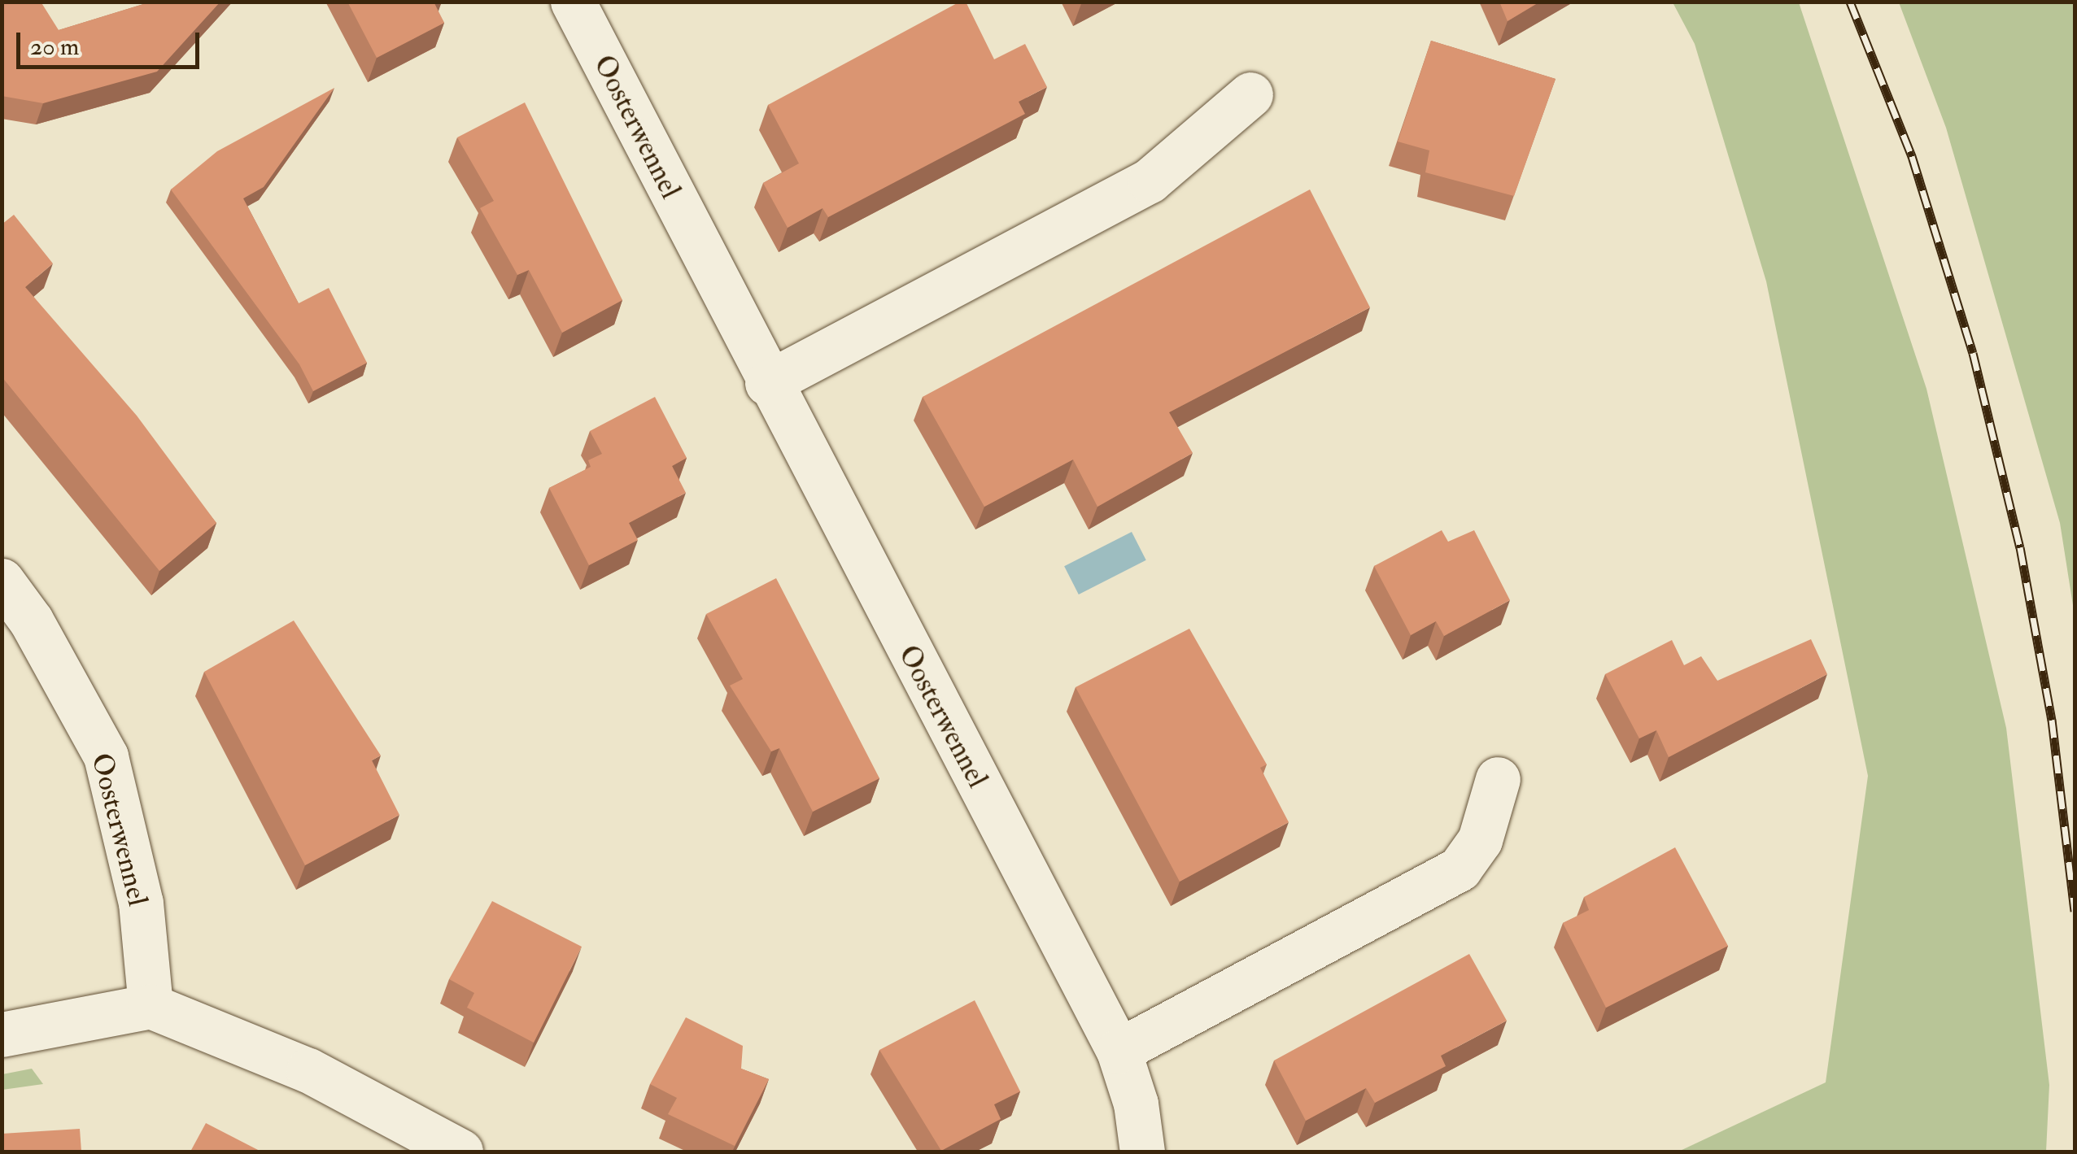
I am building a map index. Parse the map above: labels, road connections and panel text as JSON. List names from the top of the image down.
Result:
{
  "streets": {
    "street": ["Oosterwennel"]
  },
  "scale_bar": "20 m"
}
